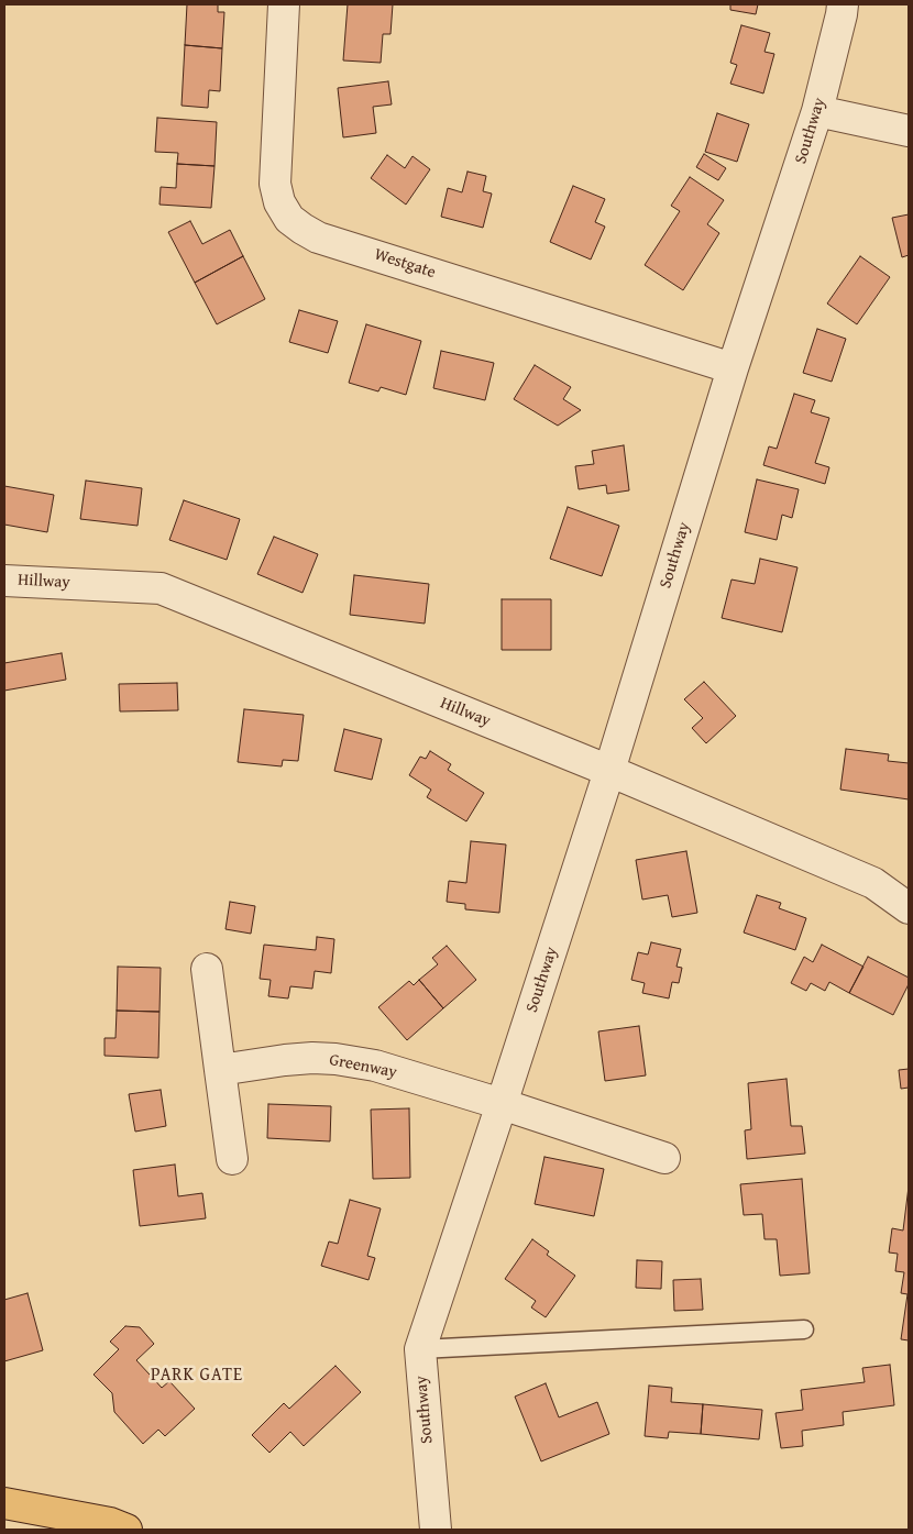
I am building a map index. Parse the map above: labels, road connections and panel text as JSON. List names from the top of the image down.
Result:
{
  "streets": {
    "street": [
      "Southway",
      "Westgate",
      "Hillway",
      "Greenway"
    ]
  },
  "crossings": [
    ["Southway", "Westgate"],
    ["Southway", "Hillway"],
    ["Southway", "Greenway"]
  ],
  "districts": ["PARK GATE"]
}
